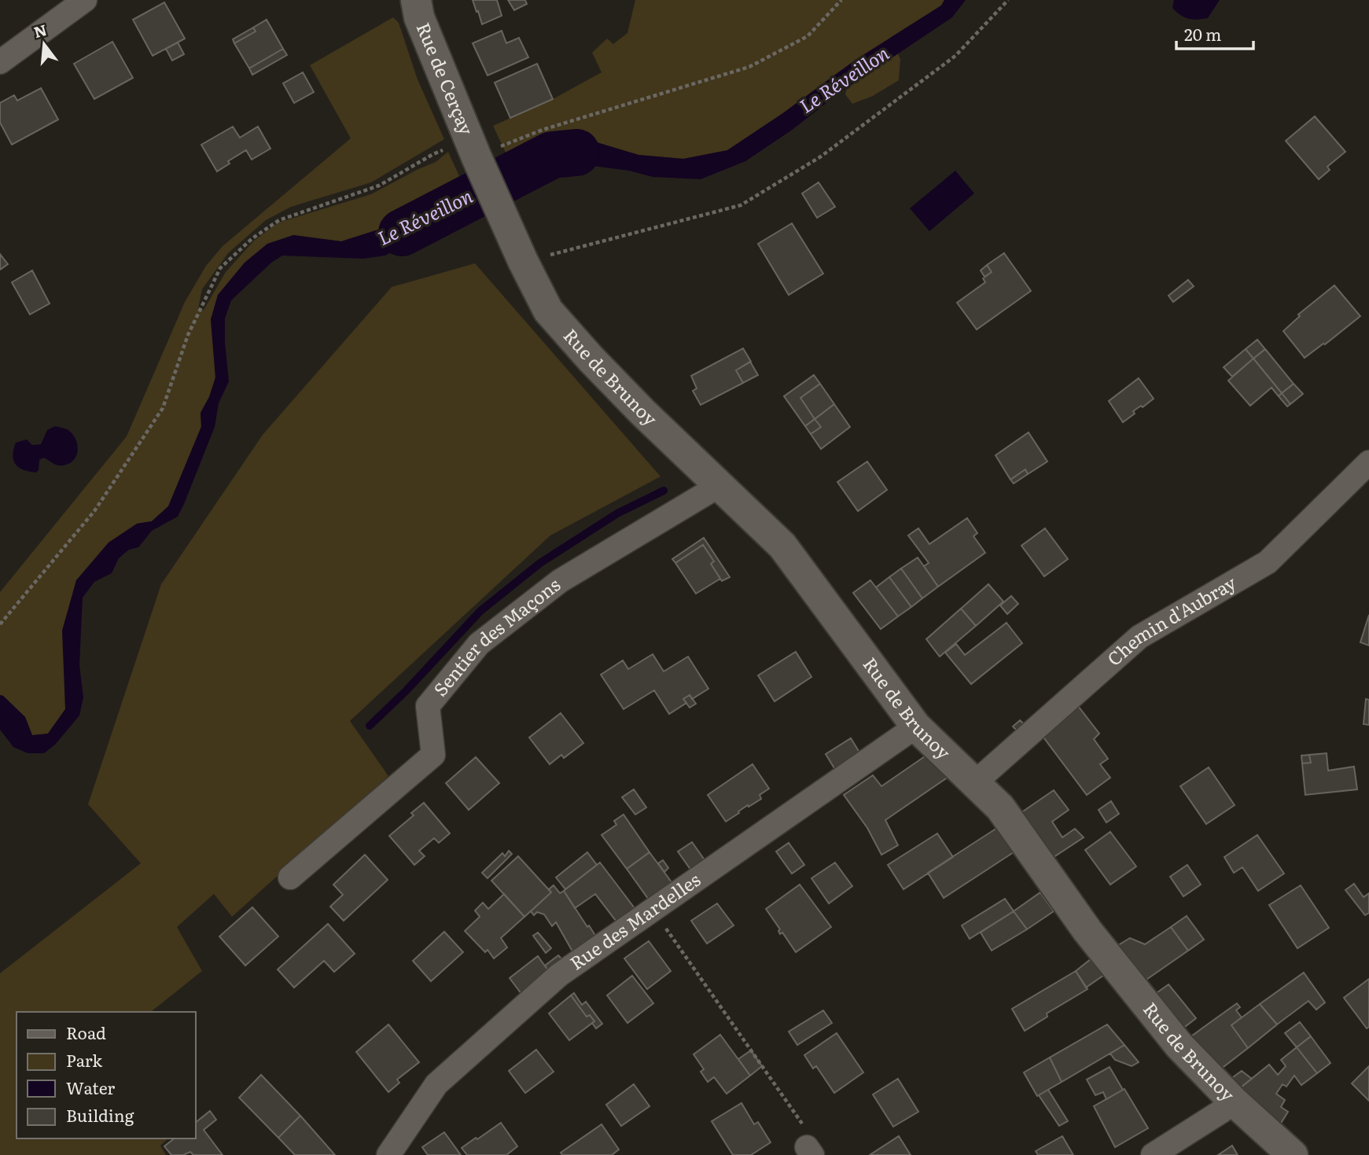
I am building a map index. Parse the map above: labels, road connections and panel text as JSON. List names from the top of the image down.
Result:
{
  "streets": {
    "street": [
      "Rue de Cerçay",
      "Rue de Brunoy",
      "Chemin d'Aubray",
      "Sentier des Maçons",
      "Rue des Mardelles"
    ]
  },
  "crossings": [
    ["Rue de Cerçay", "Rue de Brunoy"],
    ["Rue de Brunoy", "Chemin d'Aubray"],
    ["Rue de Brunoy", "Sentier des Maçons"],
    ["Rue de Brunoy", "Rue des Mardelles"]
  ],
  "water": ["Le Réveillon"],
  "legend": [
    "Road",
    "Park",
    "Water",
    "Building"
  ],
  "scale_bar": "20 m",
  "north": "top"
}
